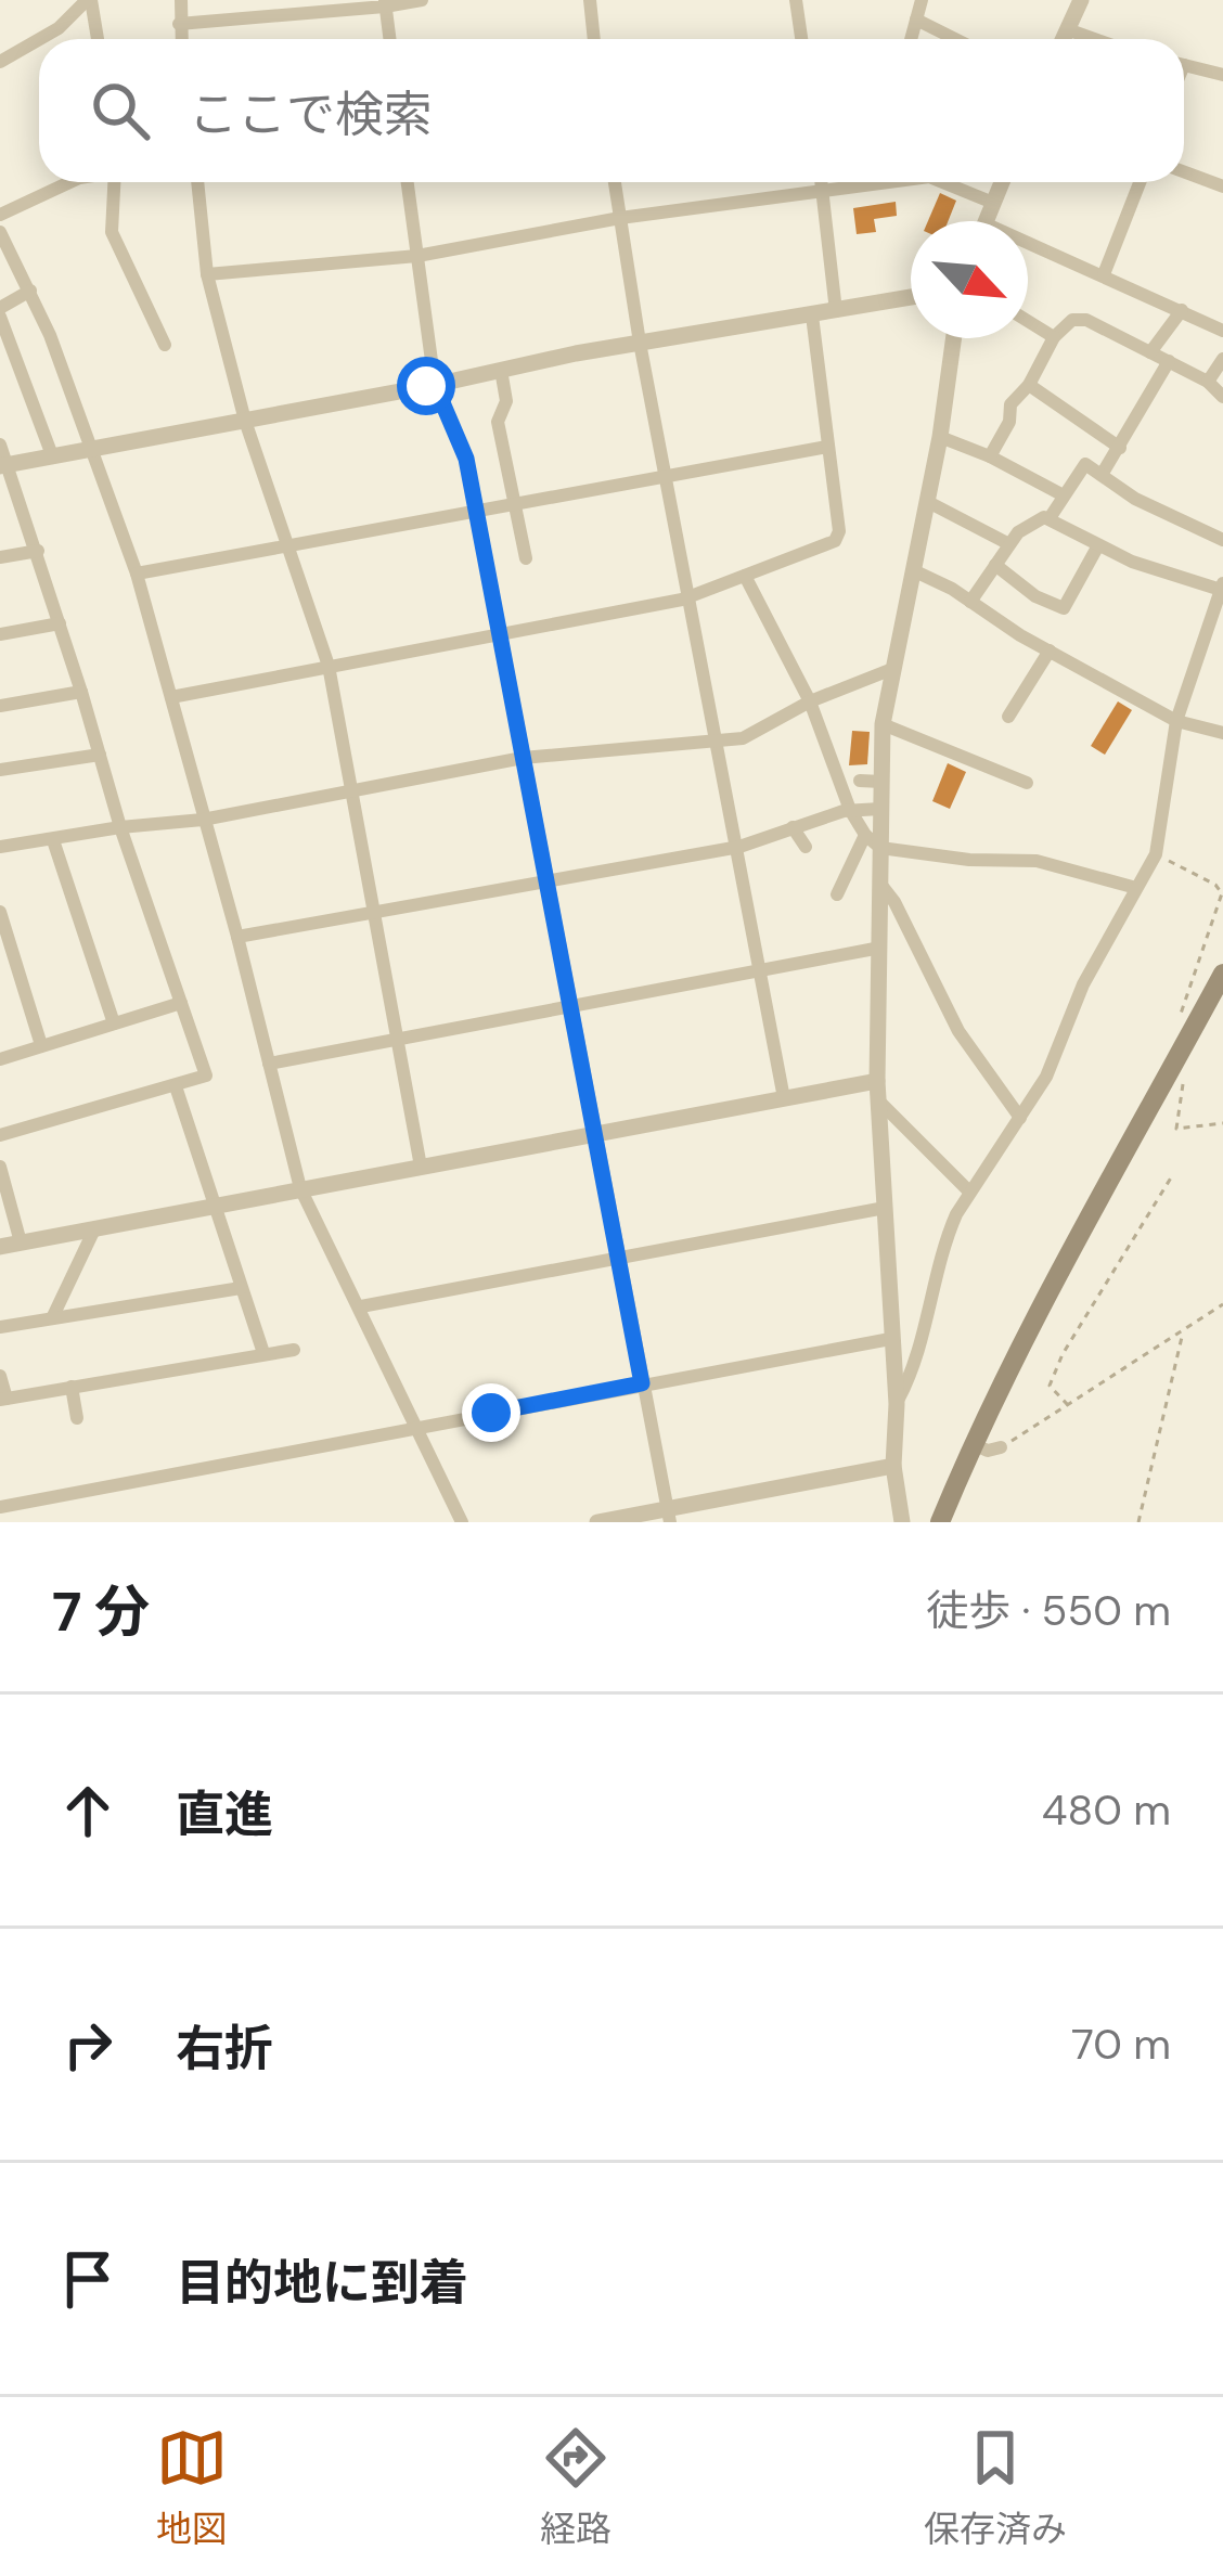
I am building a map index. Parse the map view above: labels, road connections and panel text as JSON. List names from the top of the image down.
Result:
{
  "north": "bottom right",
  "page": {
    "search": "ここで検索",
    "heading": ["7 分", "徒歩 · 550 m"],
    "list": [
      ["直進", "480 m"],
      ["右折", "70 m"],
      "目的地に到着"
    ],
    "nav": ["地図", "経路", "保存済み"]
  }
}
